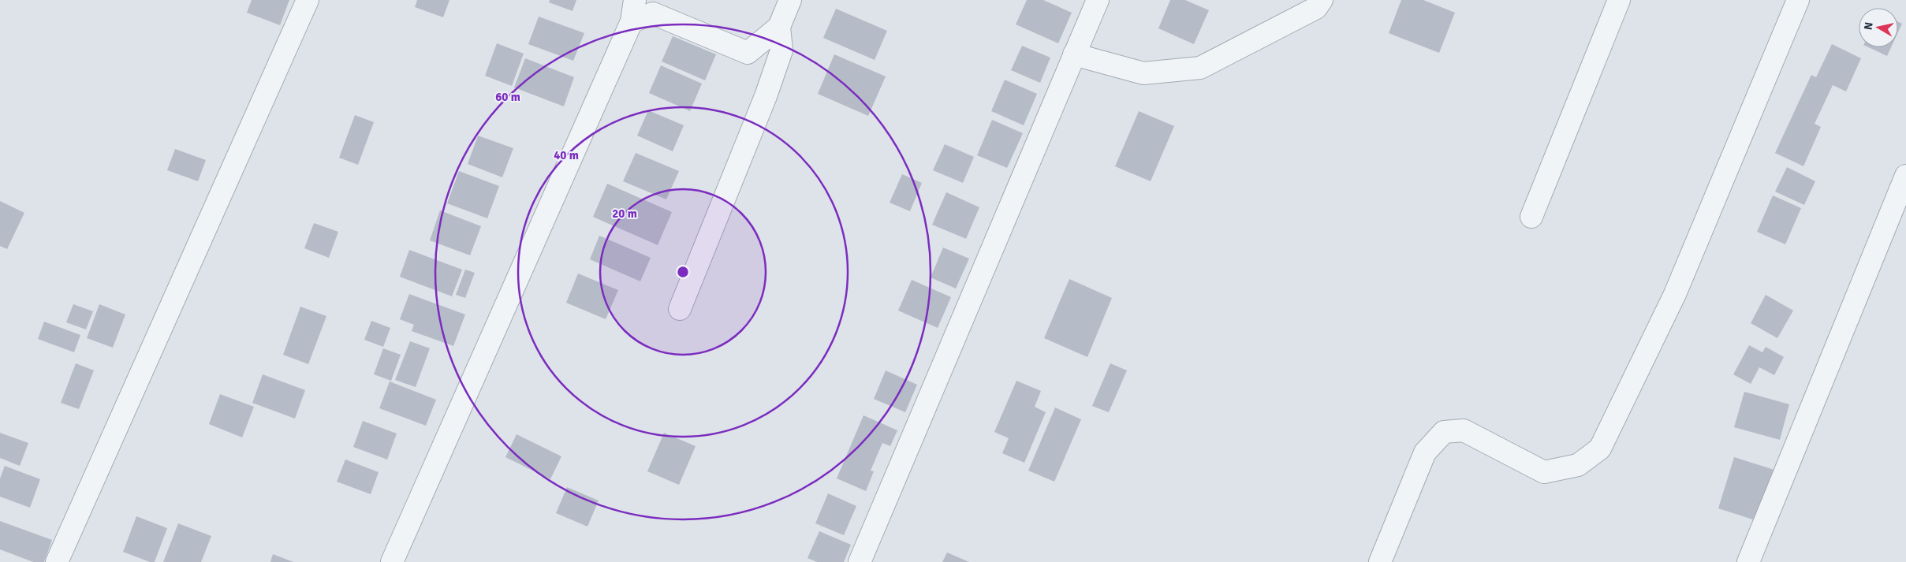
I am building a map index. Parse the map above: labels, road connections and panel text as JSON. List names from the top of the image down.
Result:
{
  "north": "left",
  "rings": ["60 m", "40 m", "20 m"]
}
